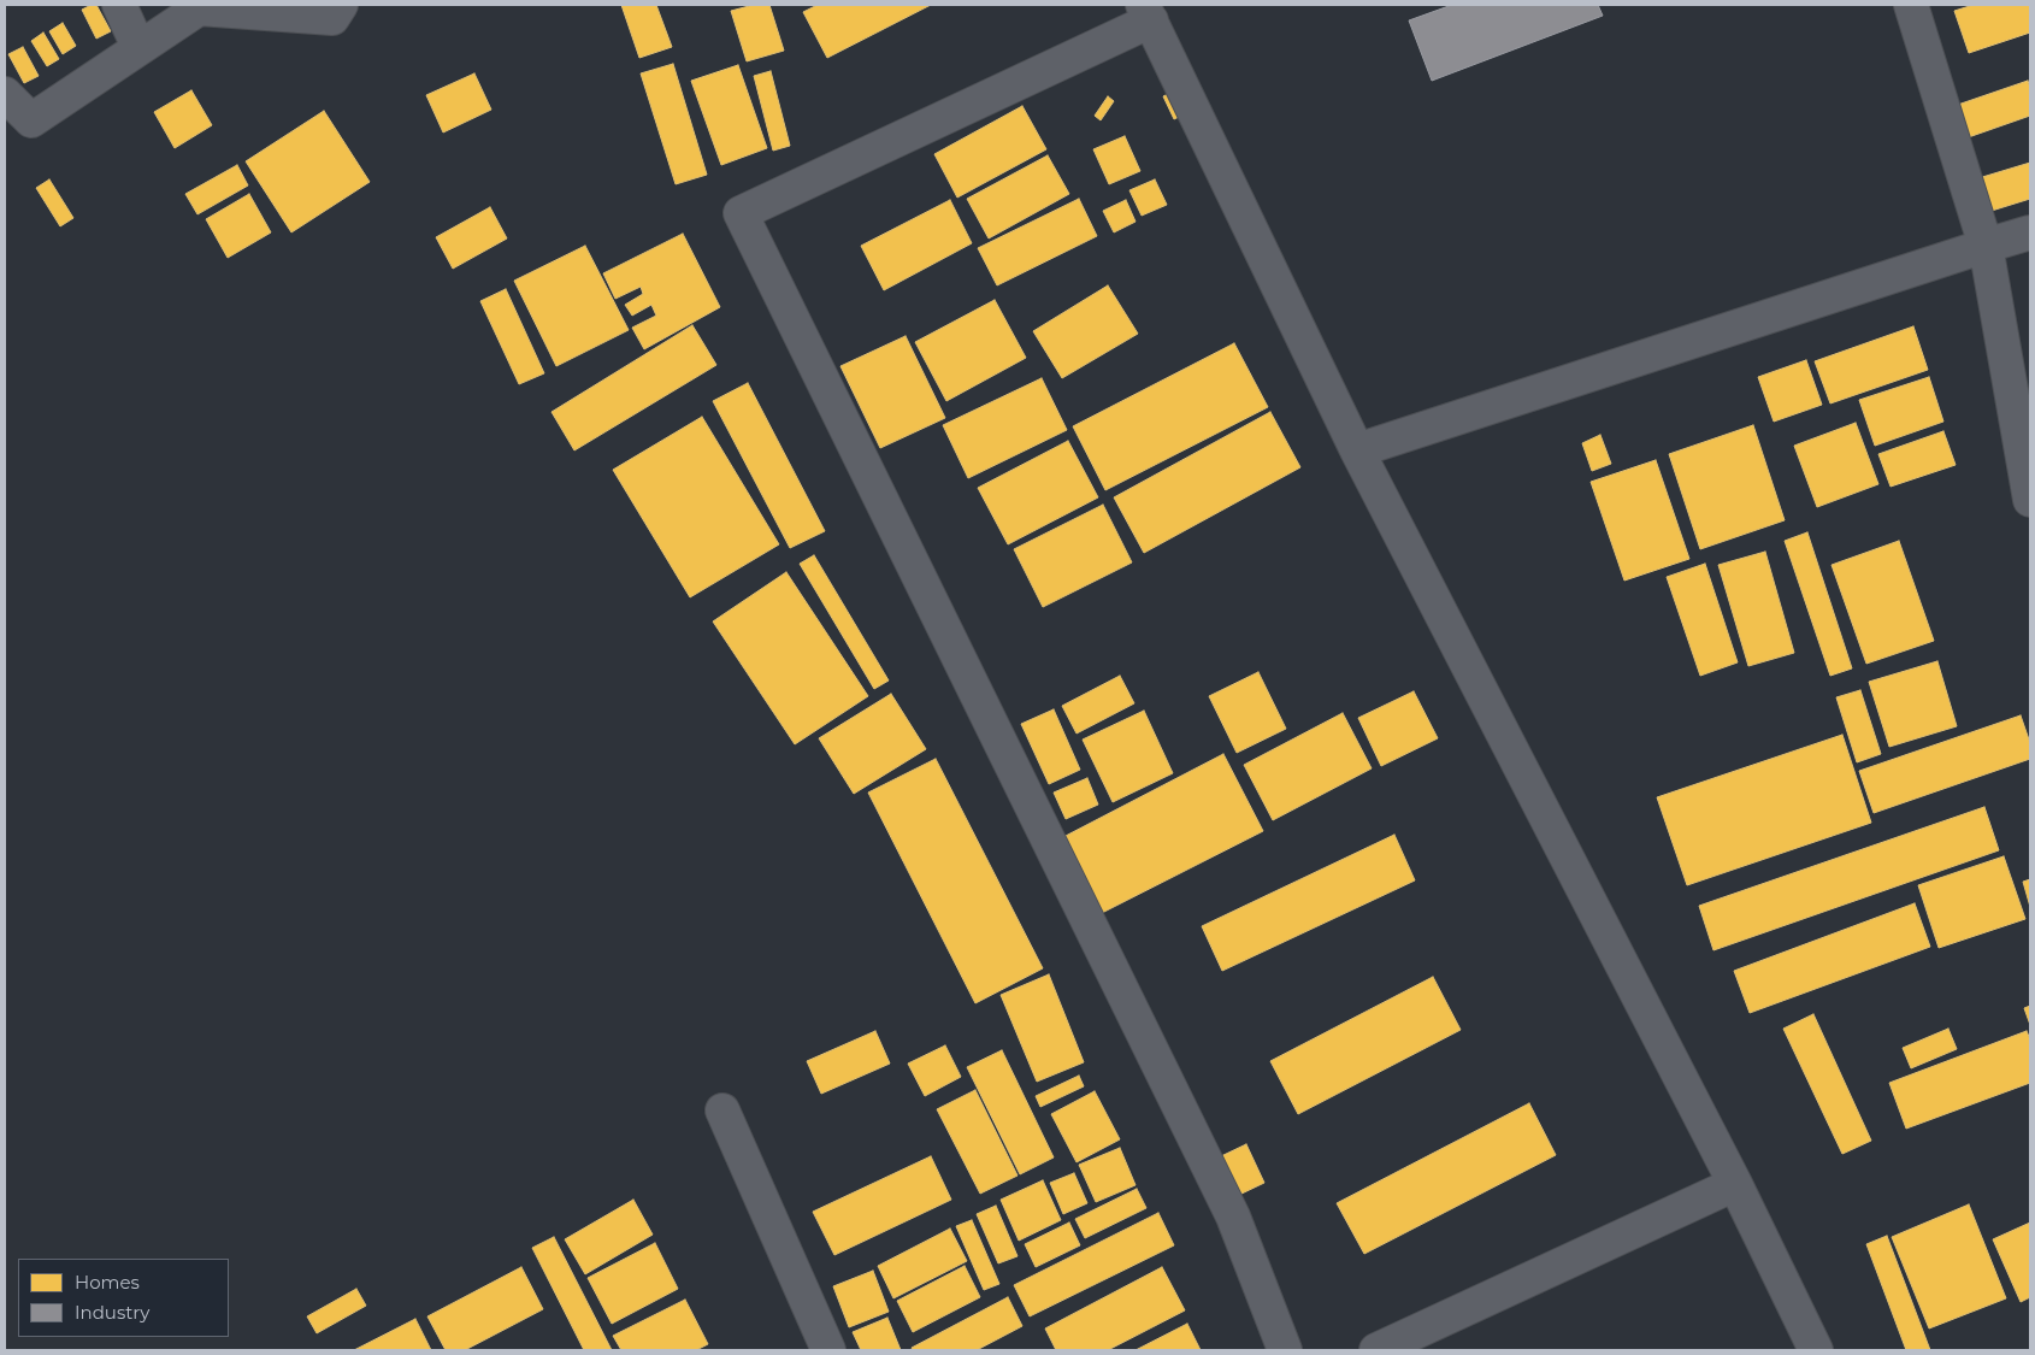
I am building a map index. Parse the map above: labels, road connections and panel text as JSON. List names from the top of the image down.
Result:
{
  "legend": ["Homes", "Industry"]
}
